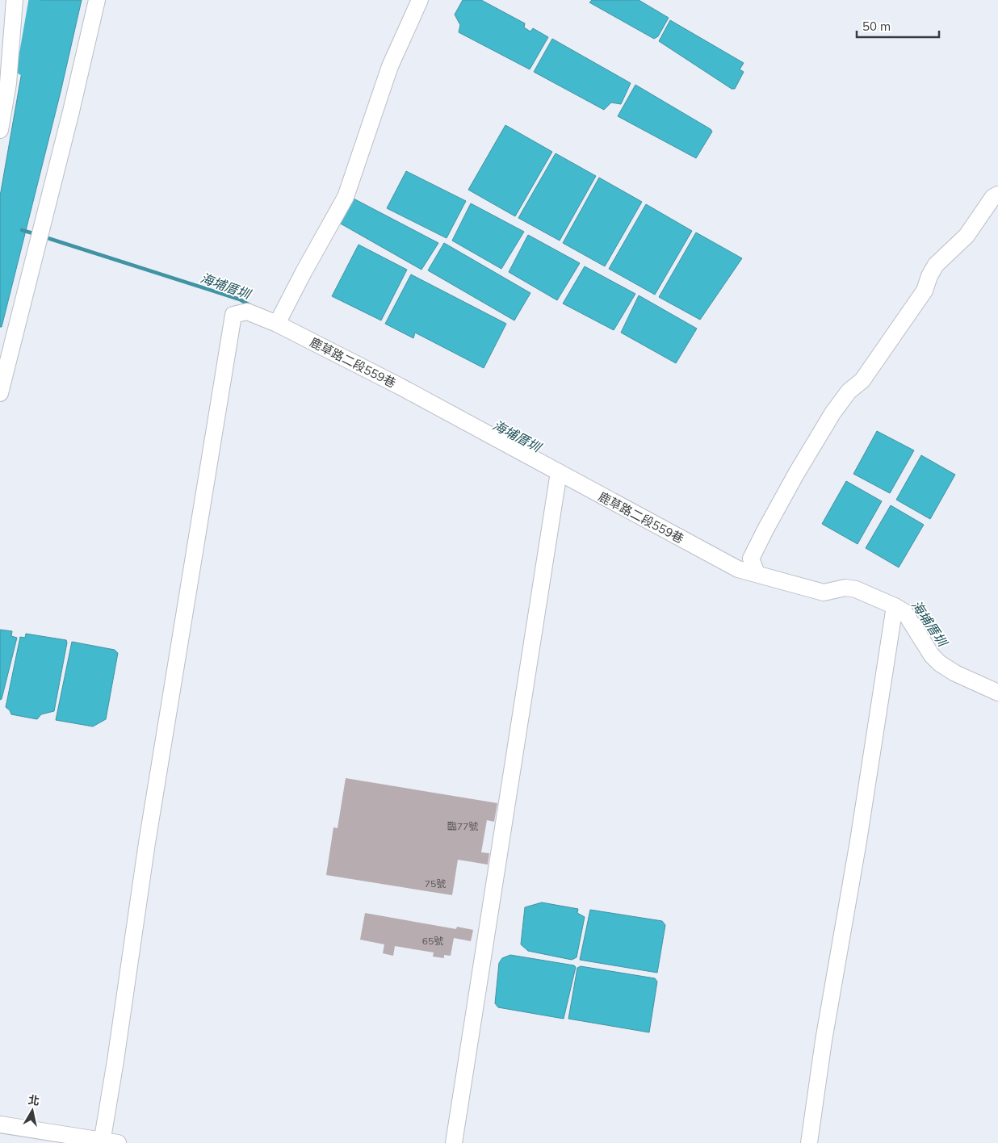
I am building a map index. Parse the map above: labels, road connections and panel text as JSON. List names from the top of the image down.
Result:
{
  "streets": {
    "street": ["鹿草路二段559巷"]
  },
  "water": ["海埔厝圳"],
  "house_numbers": ["臨77號", "75號", "65號"],
  "scale_bar": "50 m",
  "north": "top"
}
